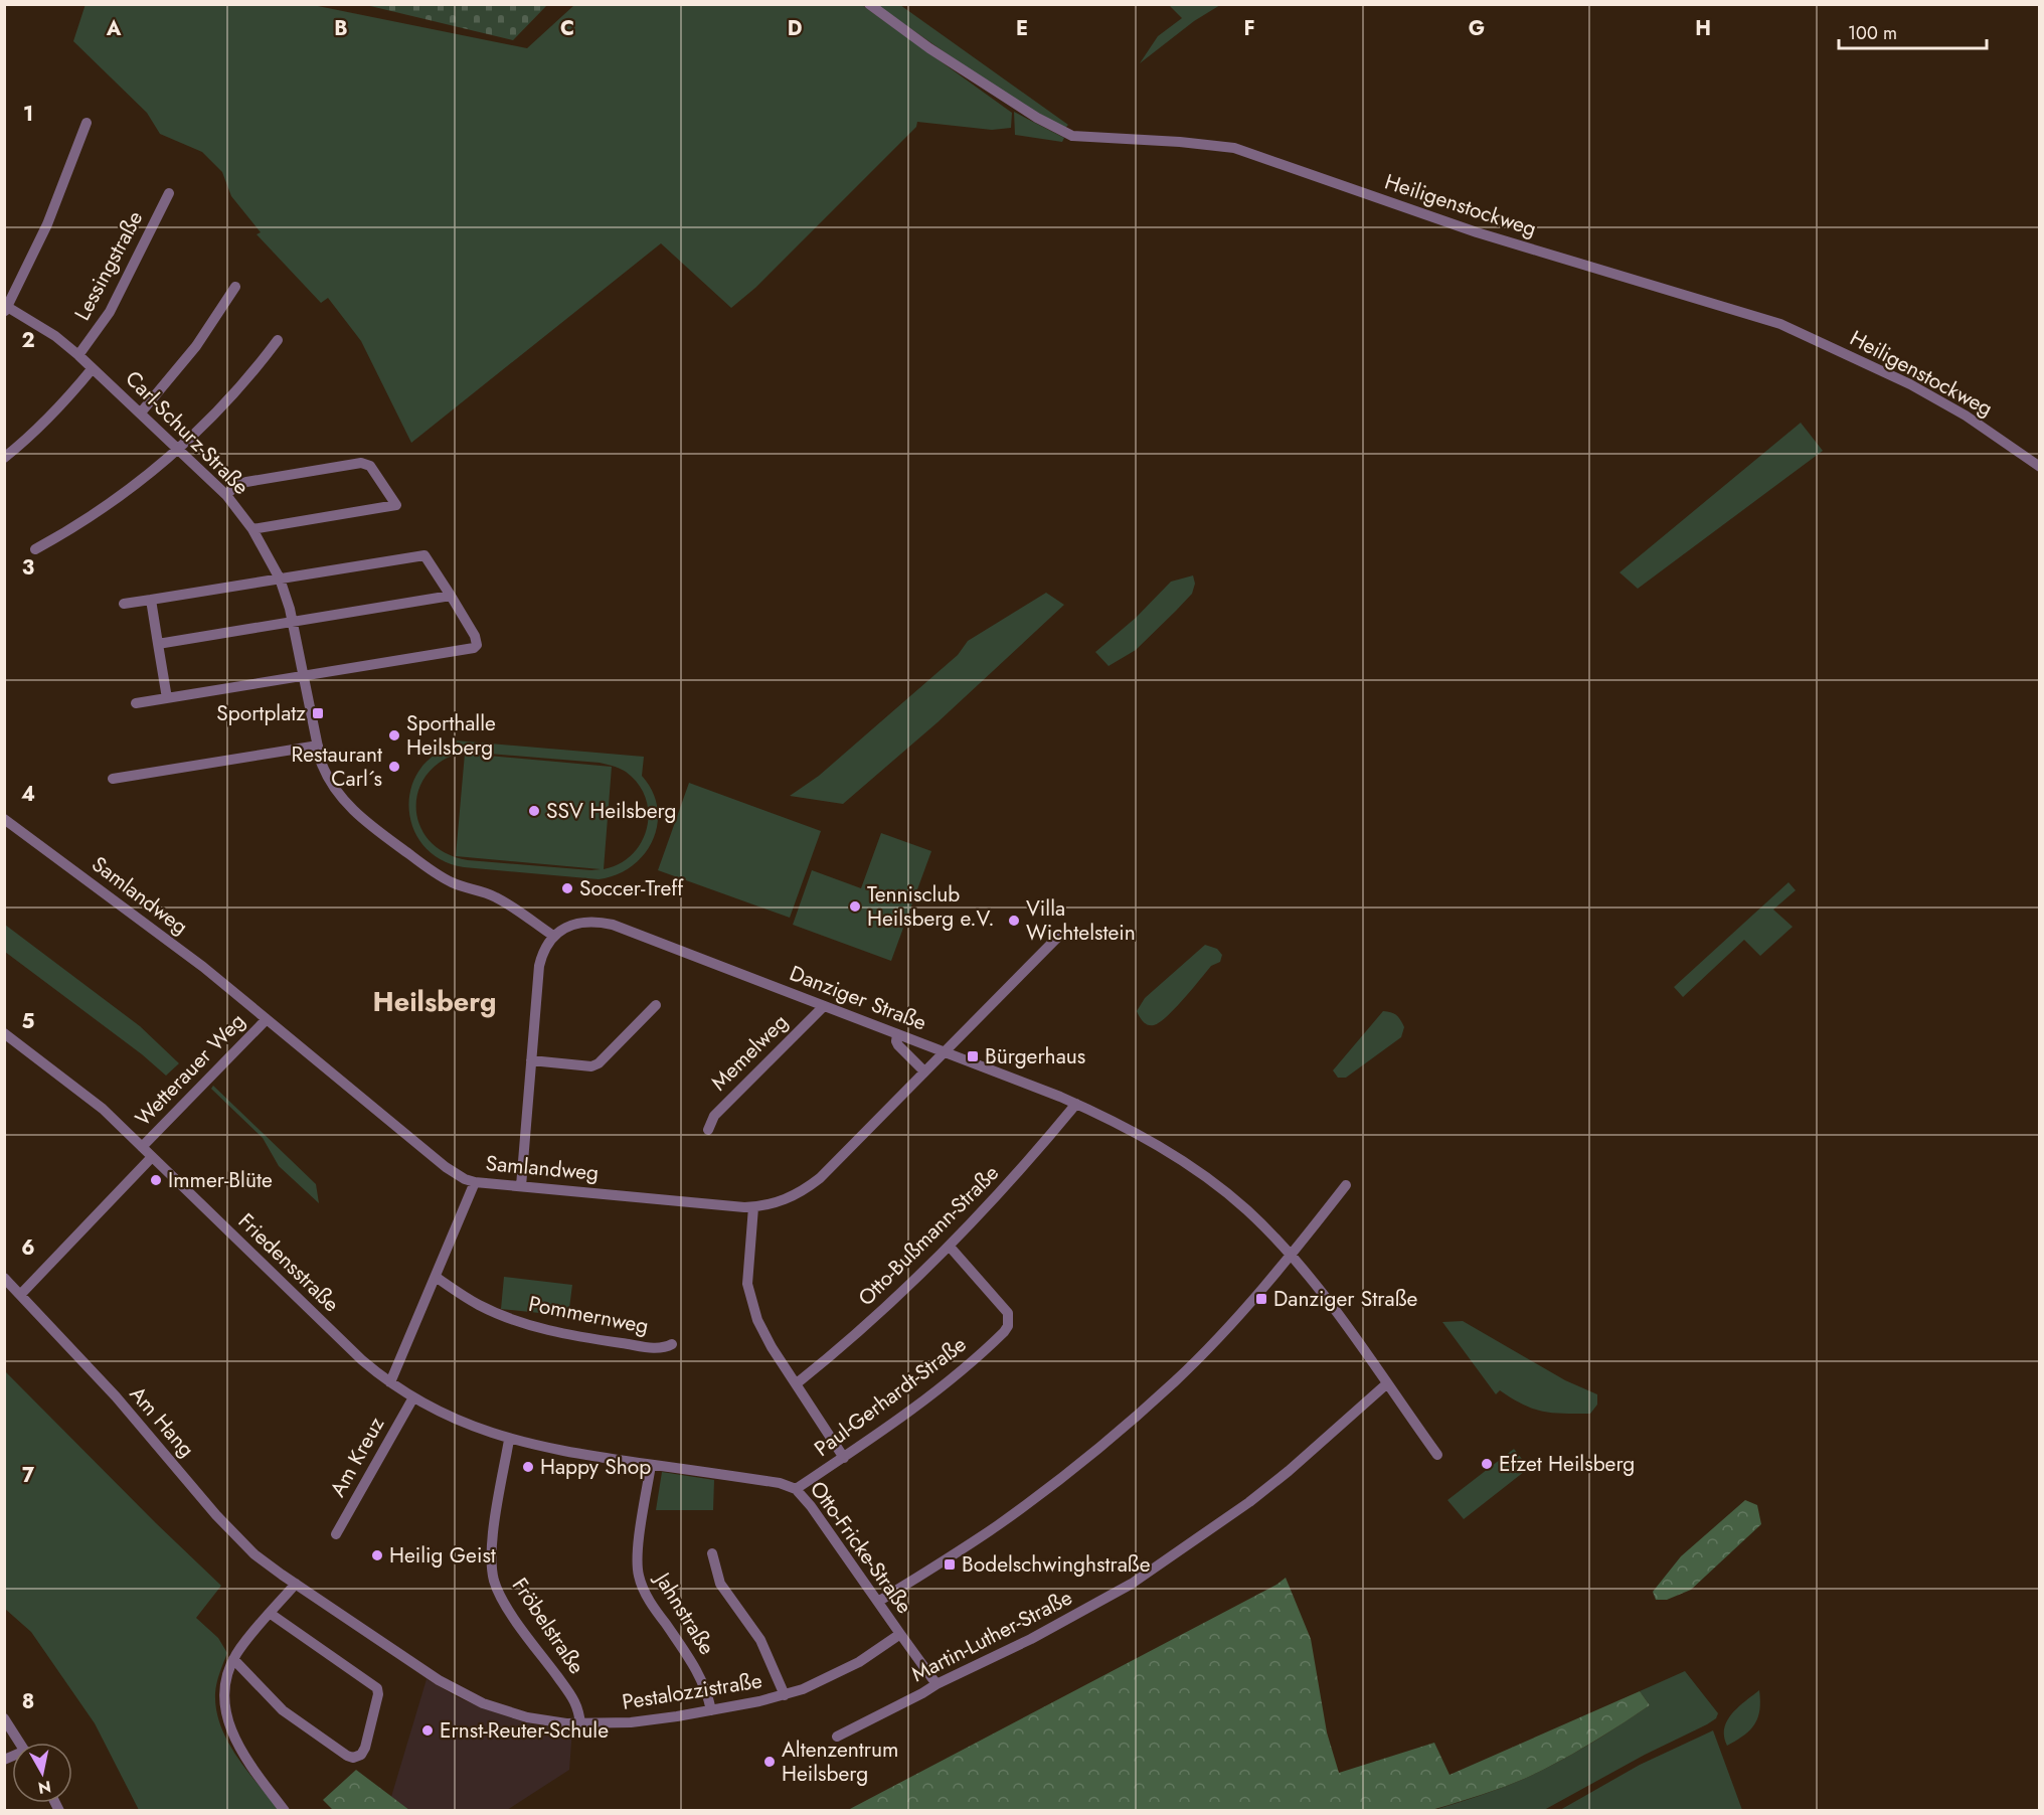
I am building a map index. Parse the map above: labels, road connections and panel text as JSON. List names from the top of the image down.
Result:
{
  "streets": {
    "street": [
      "Heiligenstockweg",
      "Lessingstraße",
      "Carl-Schurz-Straße",
      "Samlandweg",
      "Danziger Straße",
      "Memelweg",
      "Wetterauer Weg",
      "Otto-Bußmann-Straße",
      "Friedensstraße",
      "Pommernweg",
      "Paul-Gerhardt-Straße",
      "Am Hang",
      "Am Kreuz",
      "Otto-Fricke-Straße",
      "Jahnstraße",
      "Fröbelstraße",
      "Martin-Luther-Straße",
      "Pestalozzistraße"
    ]
  },
  "crossings": [
    ["Lessingstraße", "Carl-Schurz-Straße"],
    ["Carl-Schurz-Straße", "Danziger Straße"],
    ["Samlandweg", "Danziger Straße"],
    ["Samlandweg", "Wetterauer Weg"],
    ["Danziger Straße", "Memelweg"],
    ["Danziger Straße", "Otto-Bußmann-Straße"],
    ["Danziger Straße", "Martin-Luther-Straße"],
    ["Wetterauer Weg", "Friedensstraße"],
    ["Wetterauer Weg", "Am Hang"],
    ["Otto-Bußmann-Straße", "Paul-Gerhardt-Straße"],
    ["Friedensstraße", "Am Kreuz"],
    ["Friedensstraße", "Otto-Fricke-Straße"],
    ["Paul-Gerhardt-Straße", "Otto-Fricke-Straße"],
    ["Am Hang", "Pestalozzistraße"],
    ["Am Kreuz", "Otto-Fricke-Straße"],
    ["Otto-Fricke-Straße", "Jahnstraße"],
    ["Otto-Fricke-Straße", "Fröbelstraße"],
    ["Otto-Fricke-Straße", "Martin-Luther-Straße"],
    ["Otto-Fricke-Straße", "Pestalozzistraße"],
    ["Jahnstraße", "Pestalozzistraße"],
    ["Fröbelstraße", "Pestalozzistraße"]
  ],
  "districts": ["Heilsberg"],
  "places": {
    "transit": [
      "Sportplatz",
      "Bürgerhaus",
      "Danziger Straße",
      "Bodelschwinghstraße"
    ],
    "other": [
      "Sporthalle Heilsberg",
      "Restaurant Carl´s",
      "SSV Heilsberg",
      "Soccer-Treff",
      "Tennisclub Heilsberg e.V.",
      "Villa Wichtelstein",
      "Immer-Blüte",
      "Efzet Heilsberg",
      "Happy Shop",
      "Heilig Geist",
      "Ernst-Reuter-Schule",
      "Altenzentrum Heilsberg"
    ]
  },
  "scale_bar": "100 m",
  "north": "bottom",
  "grid": {
    "columns": [
      "A",
      "B",
      "C",
      "D",
      "E",
      "F",
      "G",
      "H"
    ],
    "rows": [
      "1",
      "2",
      "3",
      "4",
      "5",
      "6",
      "7",
      "8"
    ]
  }
}
